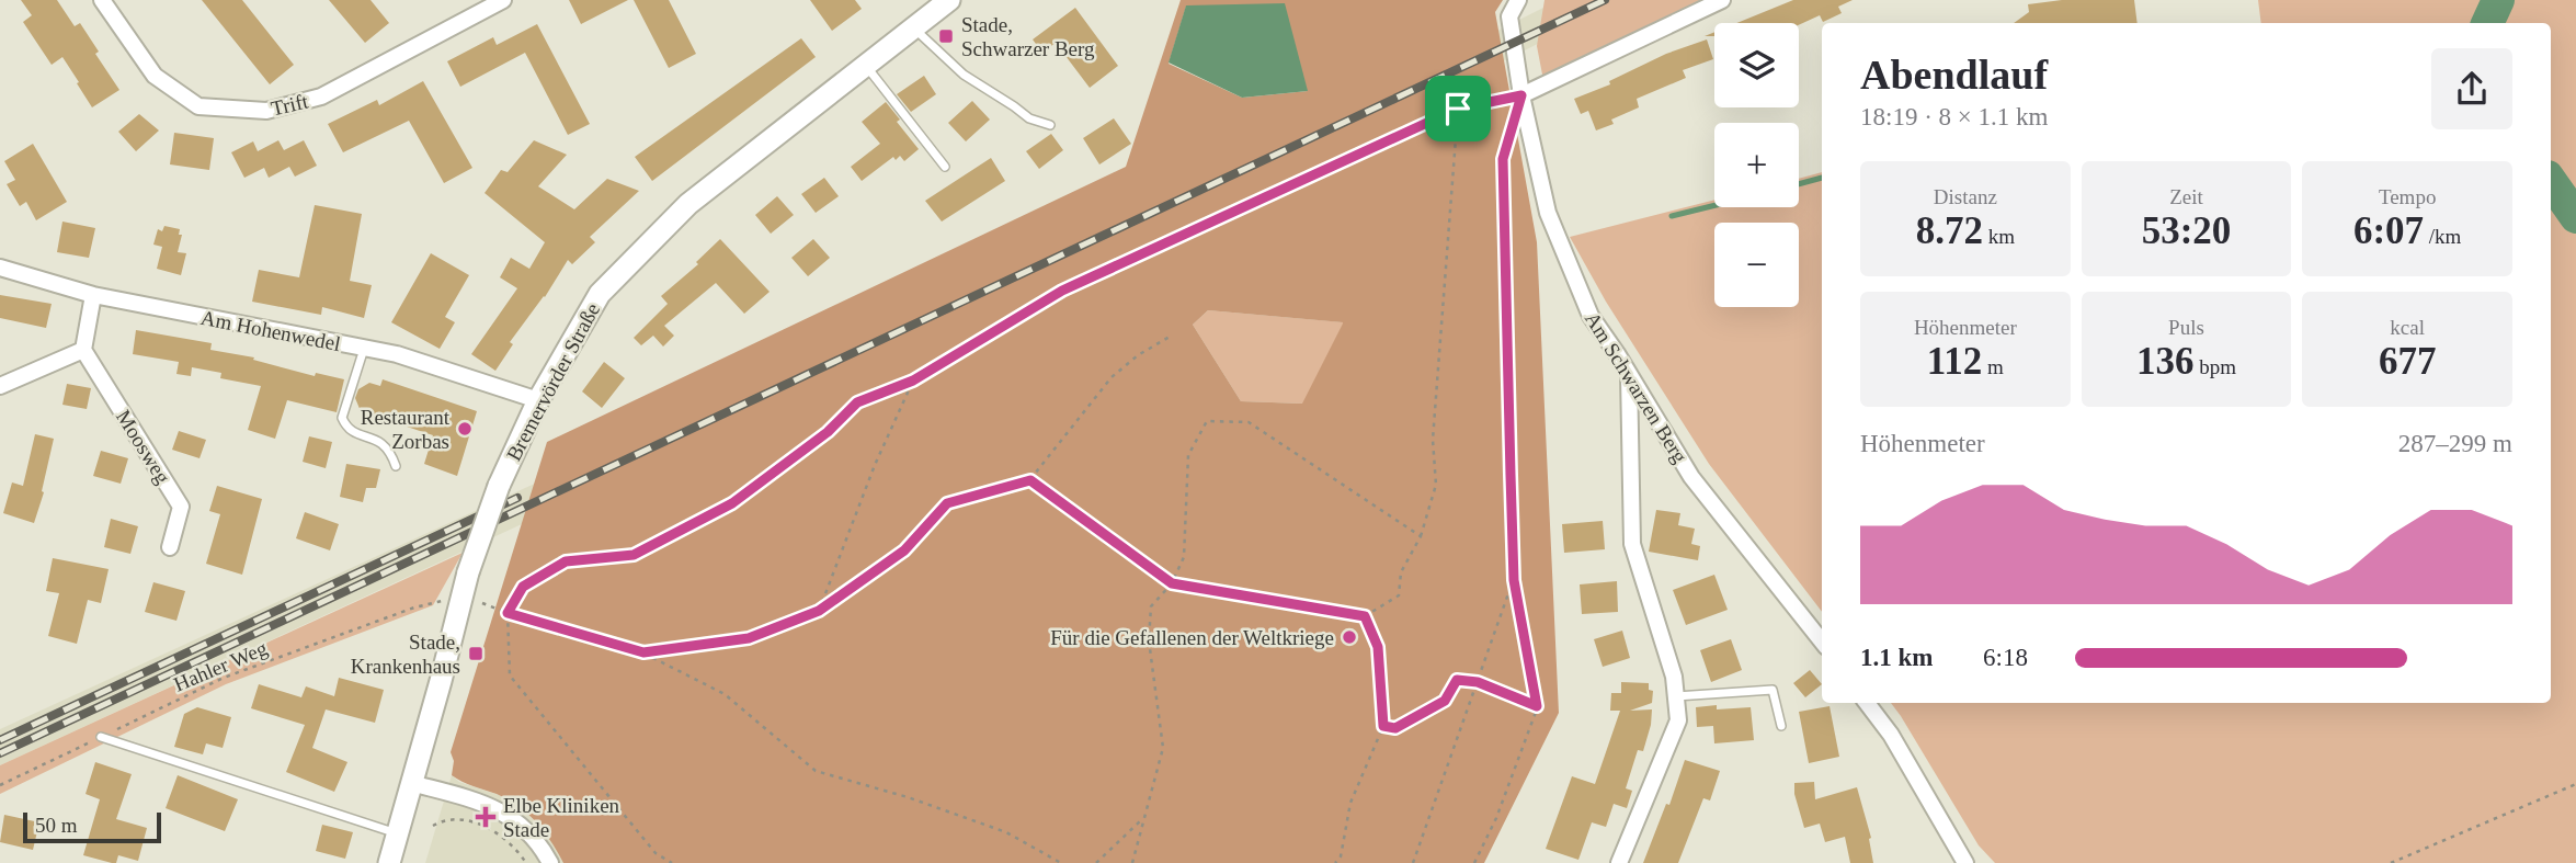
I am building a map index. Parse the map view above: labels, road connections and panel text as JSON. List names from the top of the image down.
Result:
{
  "streets": {
    "main road": ["Bremervörder Straße"],
    "street": [
      "Trift",
      "Am Hohenwedel",
      "Am Schwarzen Berg",
      "Moosweg"
    ],
    "path": ["Hahler Weg"]
  },
  "crossings": [
    ["Am Hohenwedel", "Bremervörder Straße"],
    ["Bremervörder Straße", "Hahler Weg"]
  ],
  "places": {
    "transit": ["Stade, Schwarzer Berg", "Stade, Krankenhaus"],
    "other": ["Restaurant Zorbas", "Für die Gefallenen der Weltkriege"],
    "health": ["Elbe Kliniken Stade"]
  },
  "scale_bar": "50 m",
  "page": {
    "map_buttons": ["+", "−"],
    "heading": ["Abendlauf", "18:19 · 8 × 1.1 km"],
    "stats": [
      ["Distanz", "8.72 km"],
      ["Zeit", "53:20"],
      ["Tempo", "6:07 /km"],
      ["Höhenmeter", "112 m"],
      ["Puls", "136 bpm"],
      ["kcal", "677"]
    ],
    "chart": ["Höhenmeter", "287–299 m"],
    "list": [
      {
        "name": "1.1 km",
        "note": "6:18"
      }
    ],
    "scale": "50 m"
  }
}
